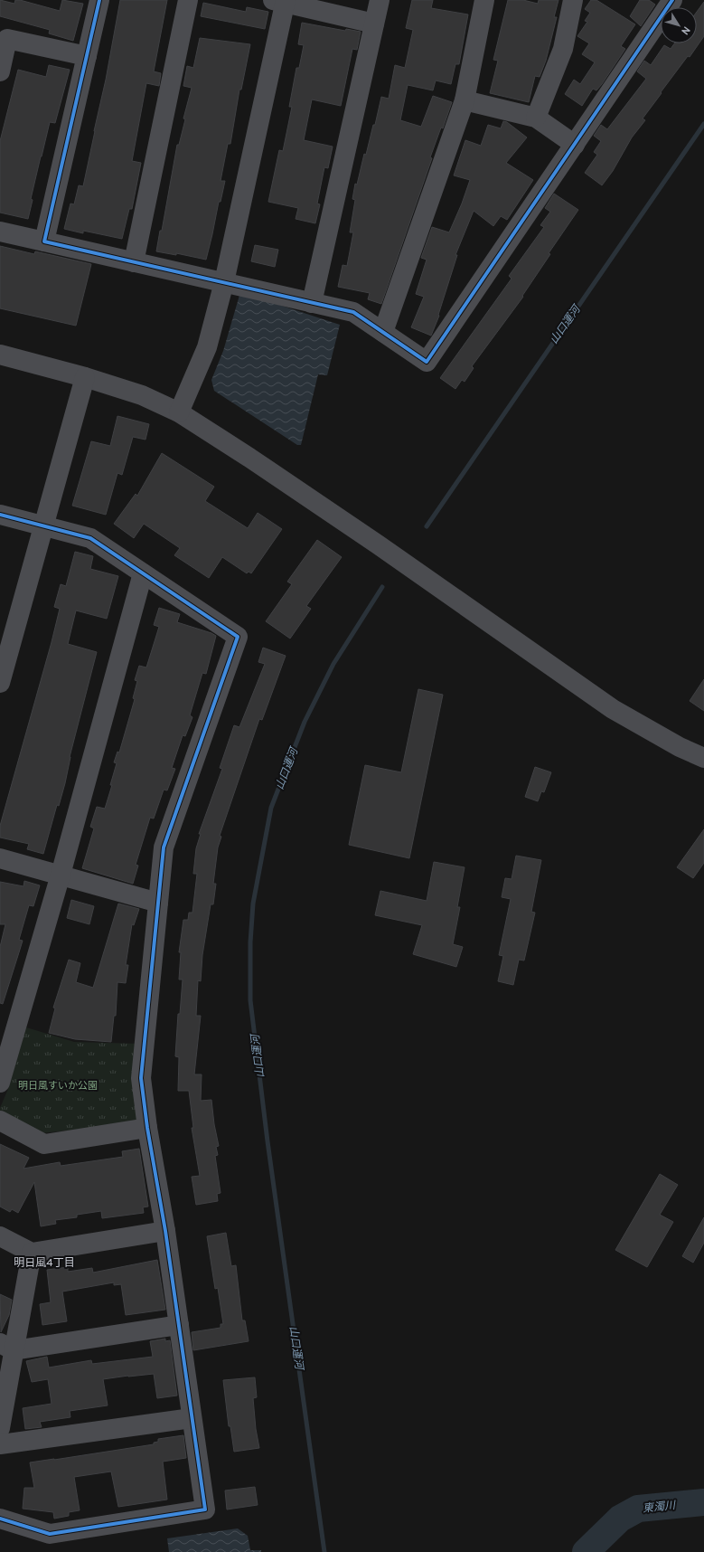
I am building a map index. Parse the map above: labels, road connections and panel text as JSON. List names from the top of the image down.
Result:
{
  "districts": ["明日風4丁目"],
  "water": ["山口運河", "東濁川"],
  "parks": ["明日風すいか公園"],
  "north": "bottom right"
}
